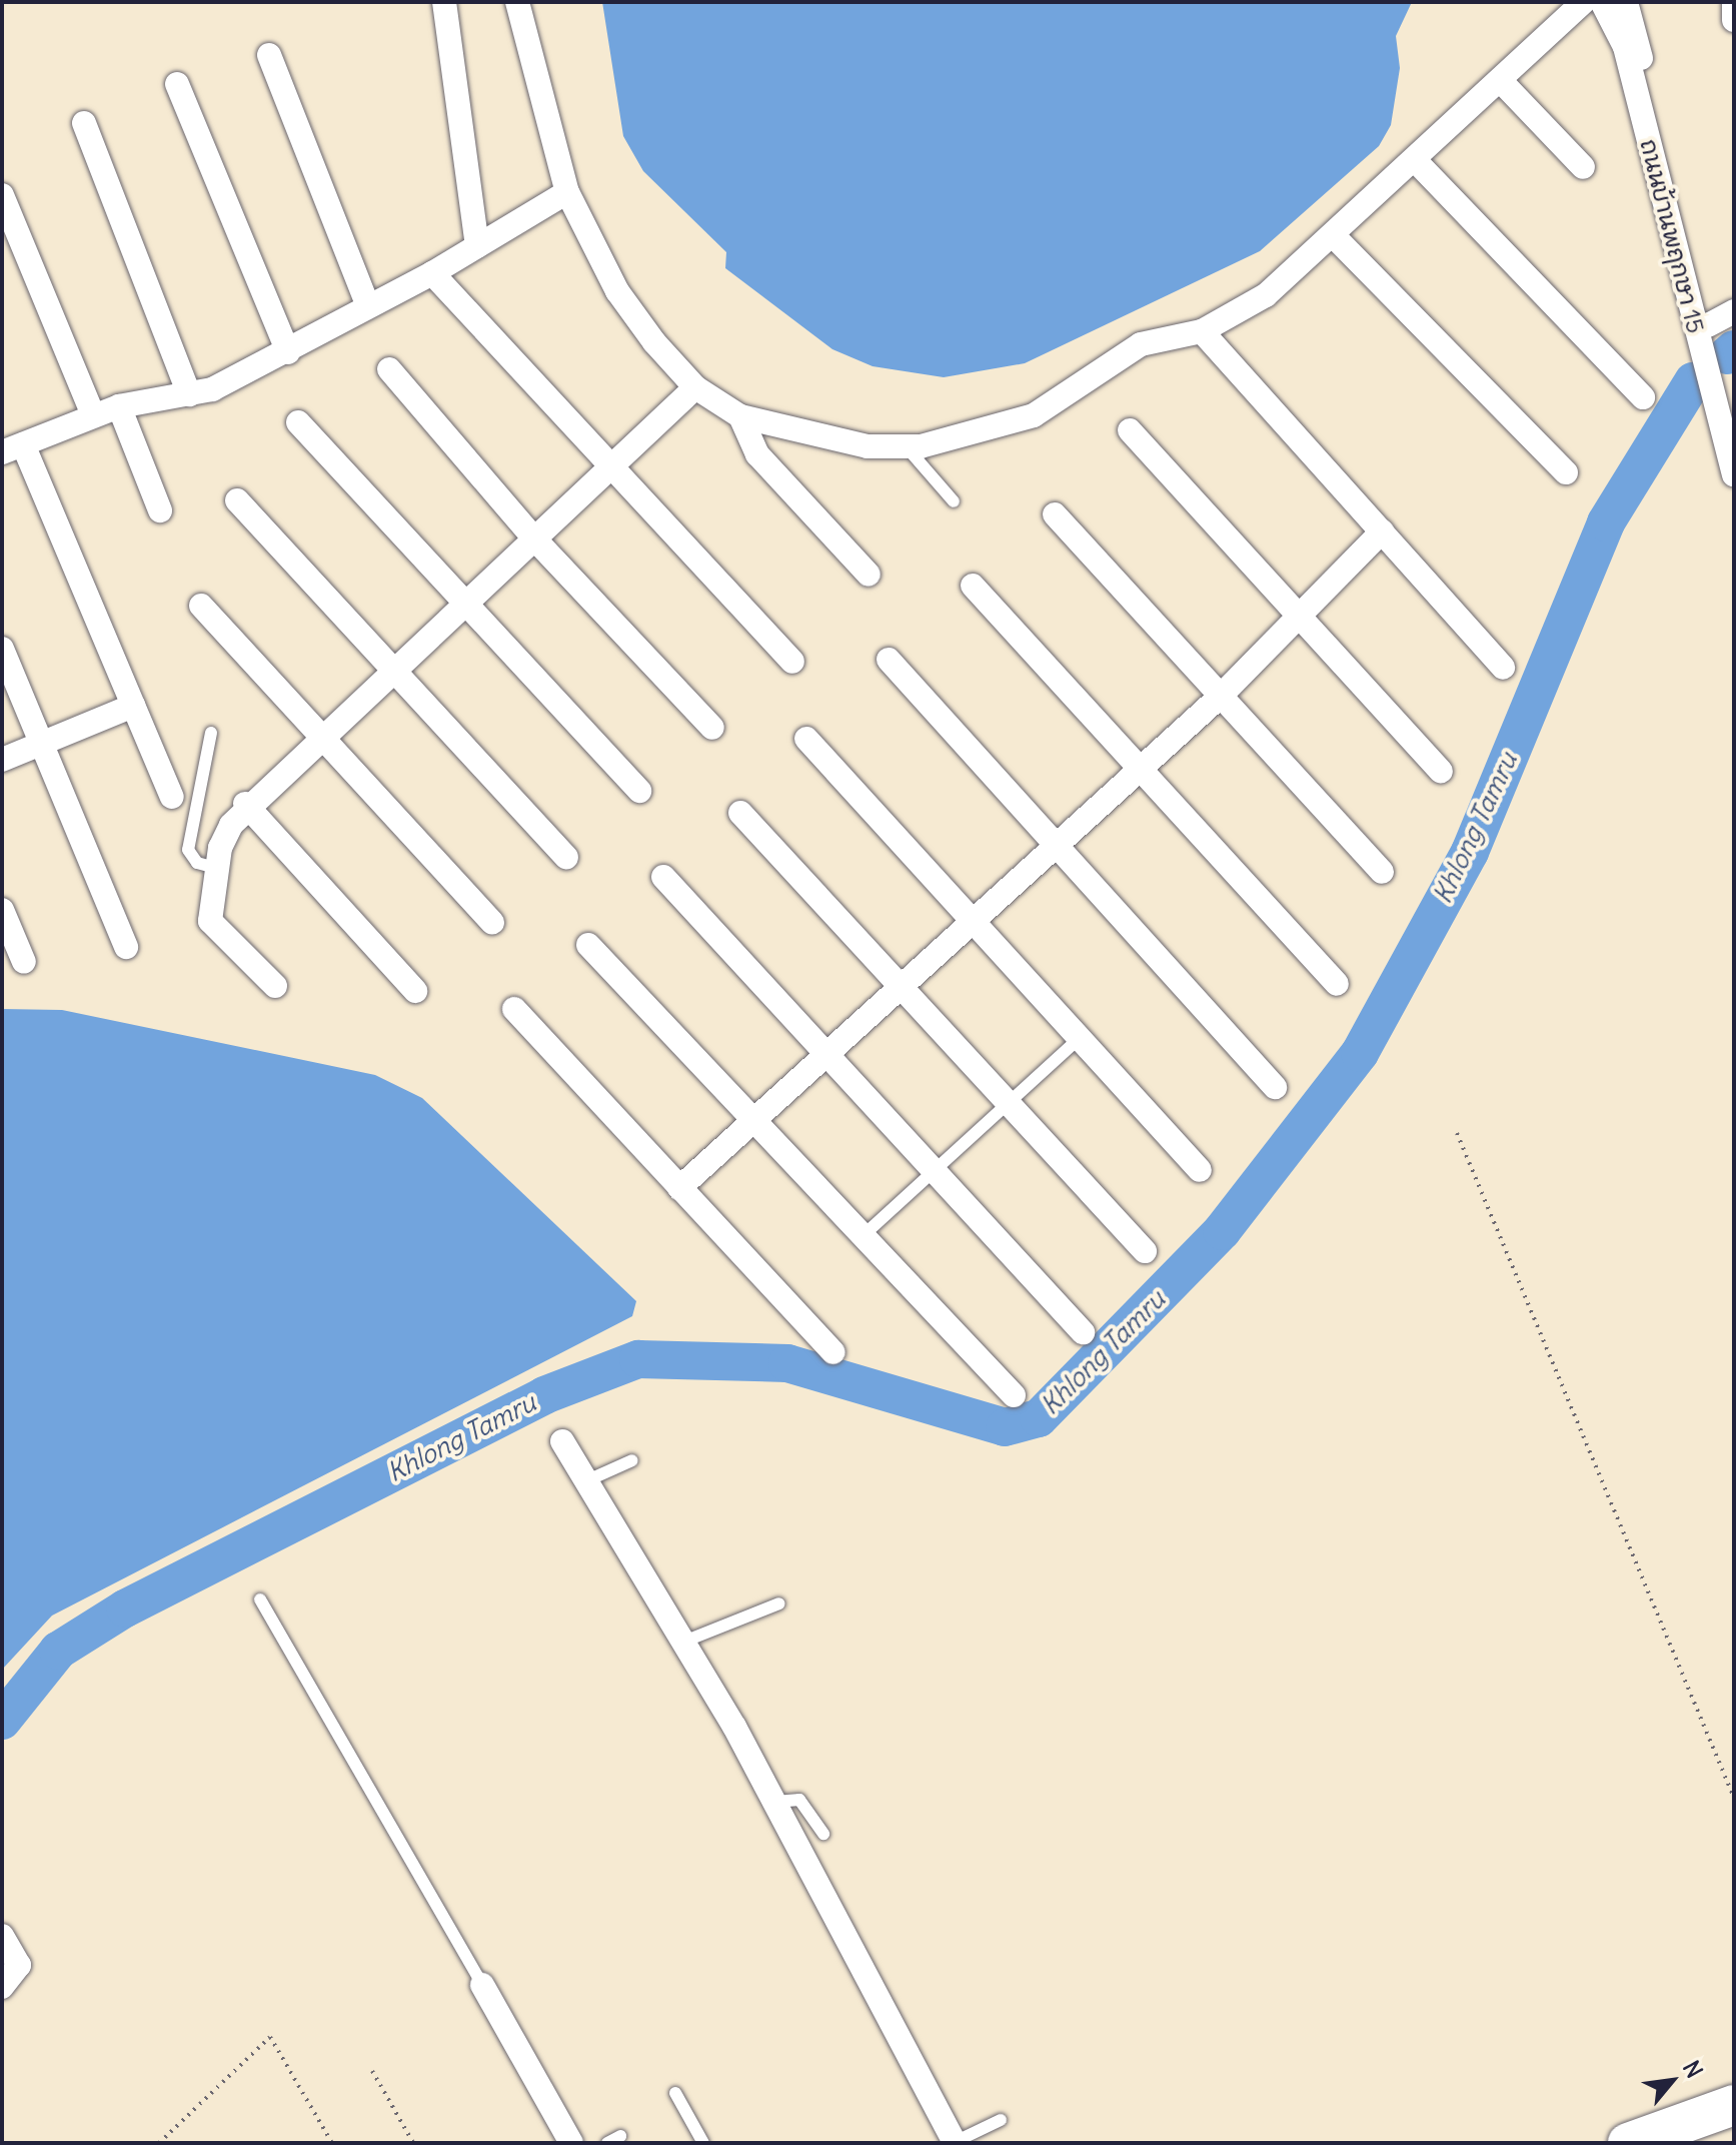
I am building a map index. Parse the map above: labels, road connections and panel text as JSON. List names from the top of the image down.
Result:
{
  "streets": {
    "street": ["ถนนบ้านพฤกษา 15"]
  },
  "water": ["Khlong Tamru"],
  "north": "top right"
}
